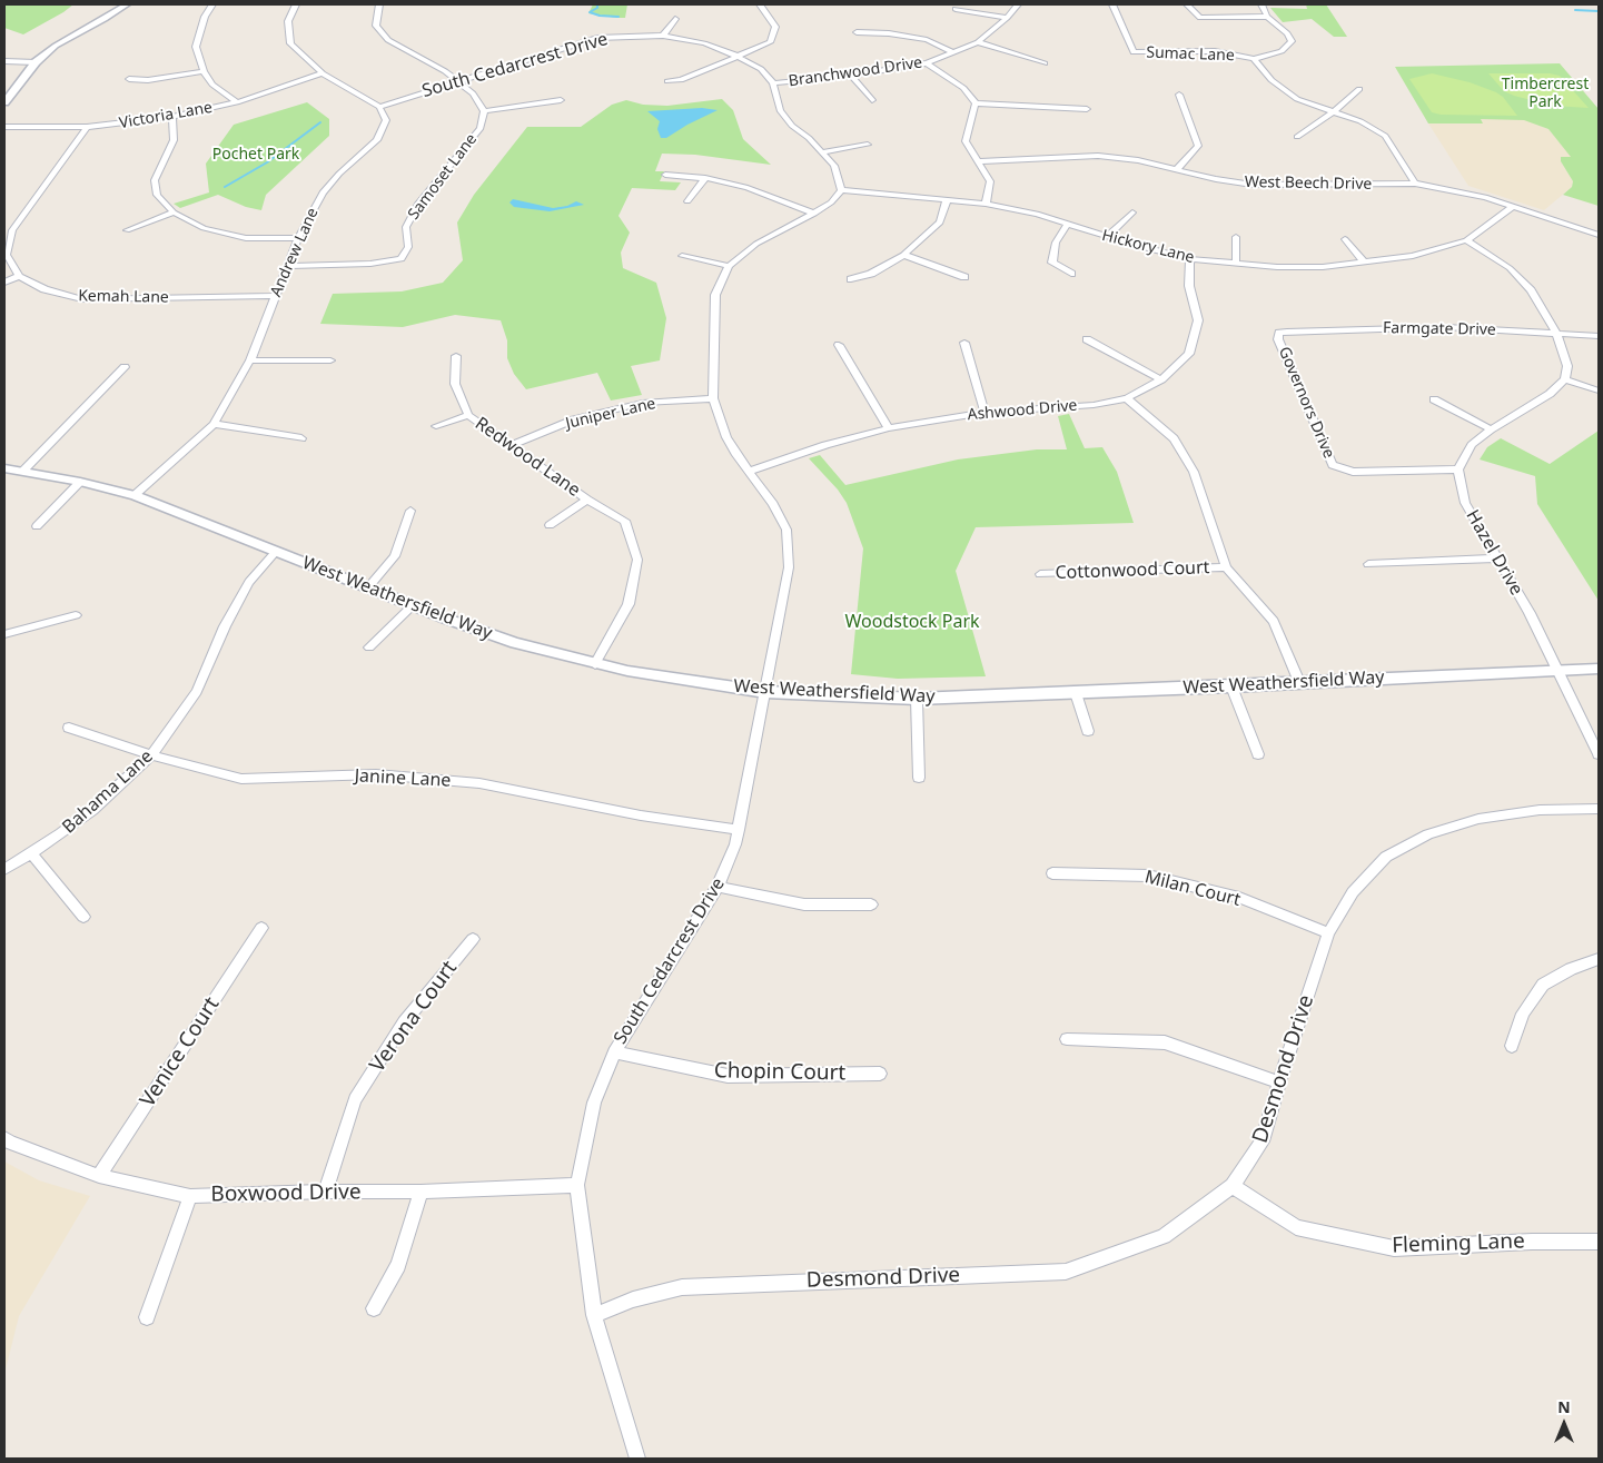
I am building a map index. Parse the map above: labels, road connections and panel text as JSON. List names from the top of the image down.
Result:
{
  "streets": {
    "street": [
      "Sumac Lane",
      "South Cedarcrest Drive",
      "Branchwood Drive",
      "Victoria Lane",
      "Samoset Lane",
      "West Beech Drive",
      "Hickory Lane",
      "Andrew Lane",
      "Kemah Lane",
      "Farmgate Drive",
      "Governors Drive",
      "Ashwood Drive",
      "Juniper Lane",
      "Redwood Lane",
      "Hazel Drive",
      "Cottonwood Court",
      "West Weathersfield Way",
      "Janine Lane",
      "Bahama Lane",
      "Milan Court",
      "Verona Court",
      "Venice Court",
      "Desmond Drive",
      "Chopin Court",
      "Boxwood Drive",
      "Fleming Lane"
    ]
  },
  "crossings": [
    ["Sumac Lane", "West Beech Drive"],
    ["South Cedarcrest Drive", "Branchwood Drive"],
    ["South Cedarcrest Drive", "Samoset Lane"],
    ["South Cedarcrest Drive", "Hickory Lane"],
    ["South Cedarcrest Drive", "Andrew Lane"],
    ["South Cedarcrest Drive", "Ashwood Drive"],
    ["South Cedarcrest Drive", "Juniper Lane"],
    ["South Cedarcrest Drive", "West Weathersfield Way"],
    ["South Cedarcrest Drive", "Janine Lane"],
    ["South Cedarcrest Drive", "Desmond Drive"],
    ["South Cedarcrest Drive", "Chopin Court"],
    ["South Cedarcrest Drive", "Boxwood Drive"],
    ["Samoset Lane", "Andrew Lane"],
    ["West Beech Drive", "Hickory Lane"],
    ["Hickory Lane", "Ashwood Drive"],
    ["Andrew Lane", "Kemah Lane"],
    ["Andrew Lane", "West Weathersfield Way"],
    ["Farmgate Drive", "Governors Drive"],
    ["Governors Drive", "Hazel Drive"],
    ["Juniper Lane", "Redwood Lane"],
    ["Redwood Lane", "West Weathersfield Way"],
    ["Hazel Drive", "West Weathersfield Way"],
    ["West Weathersfield Way", "Bahama Lane"],
    ["Janine Lane", "Bahama Lane"],
    ["Milan Court", "Desmond Drive"],
    ["Verona Court", "Boxwood Drive"],
    ["Venice Court", "Boxwood Drive"],
    ["Desmond Drive", "Fleming Lane"]
  ],
  "parks": ["Timbercrest Park", "Pochet Park", "Woodstock Park"],
  "north": "top"
}
